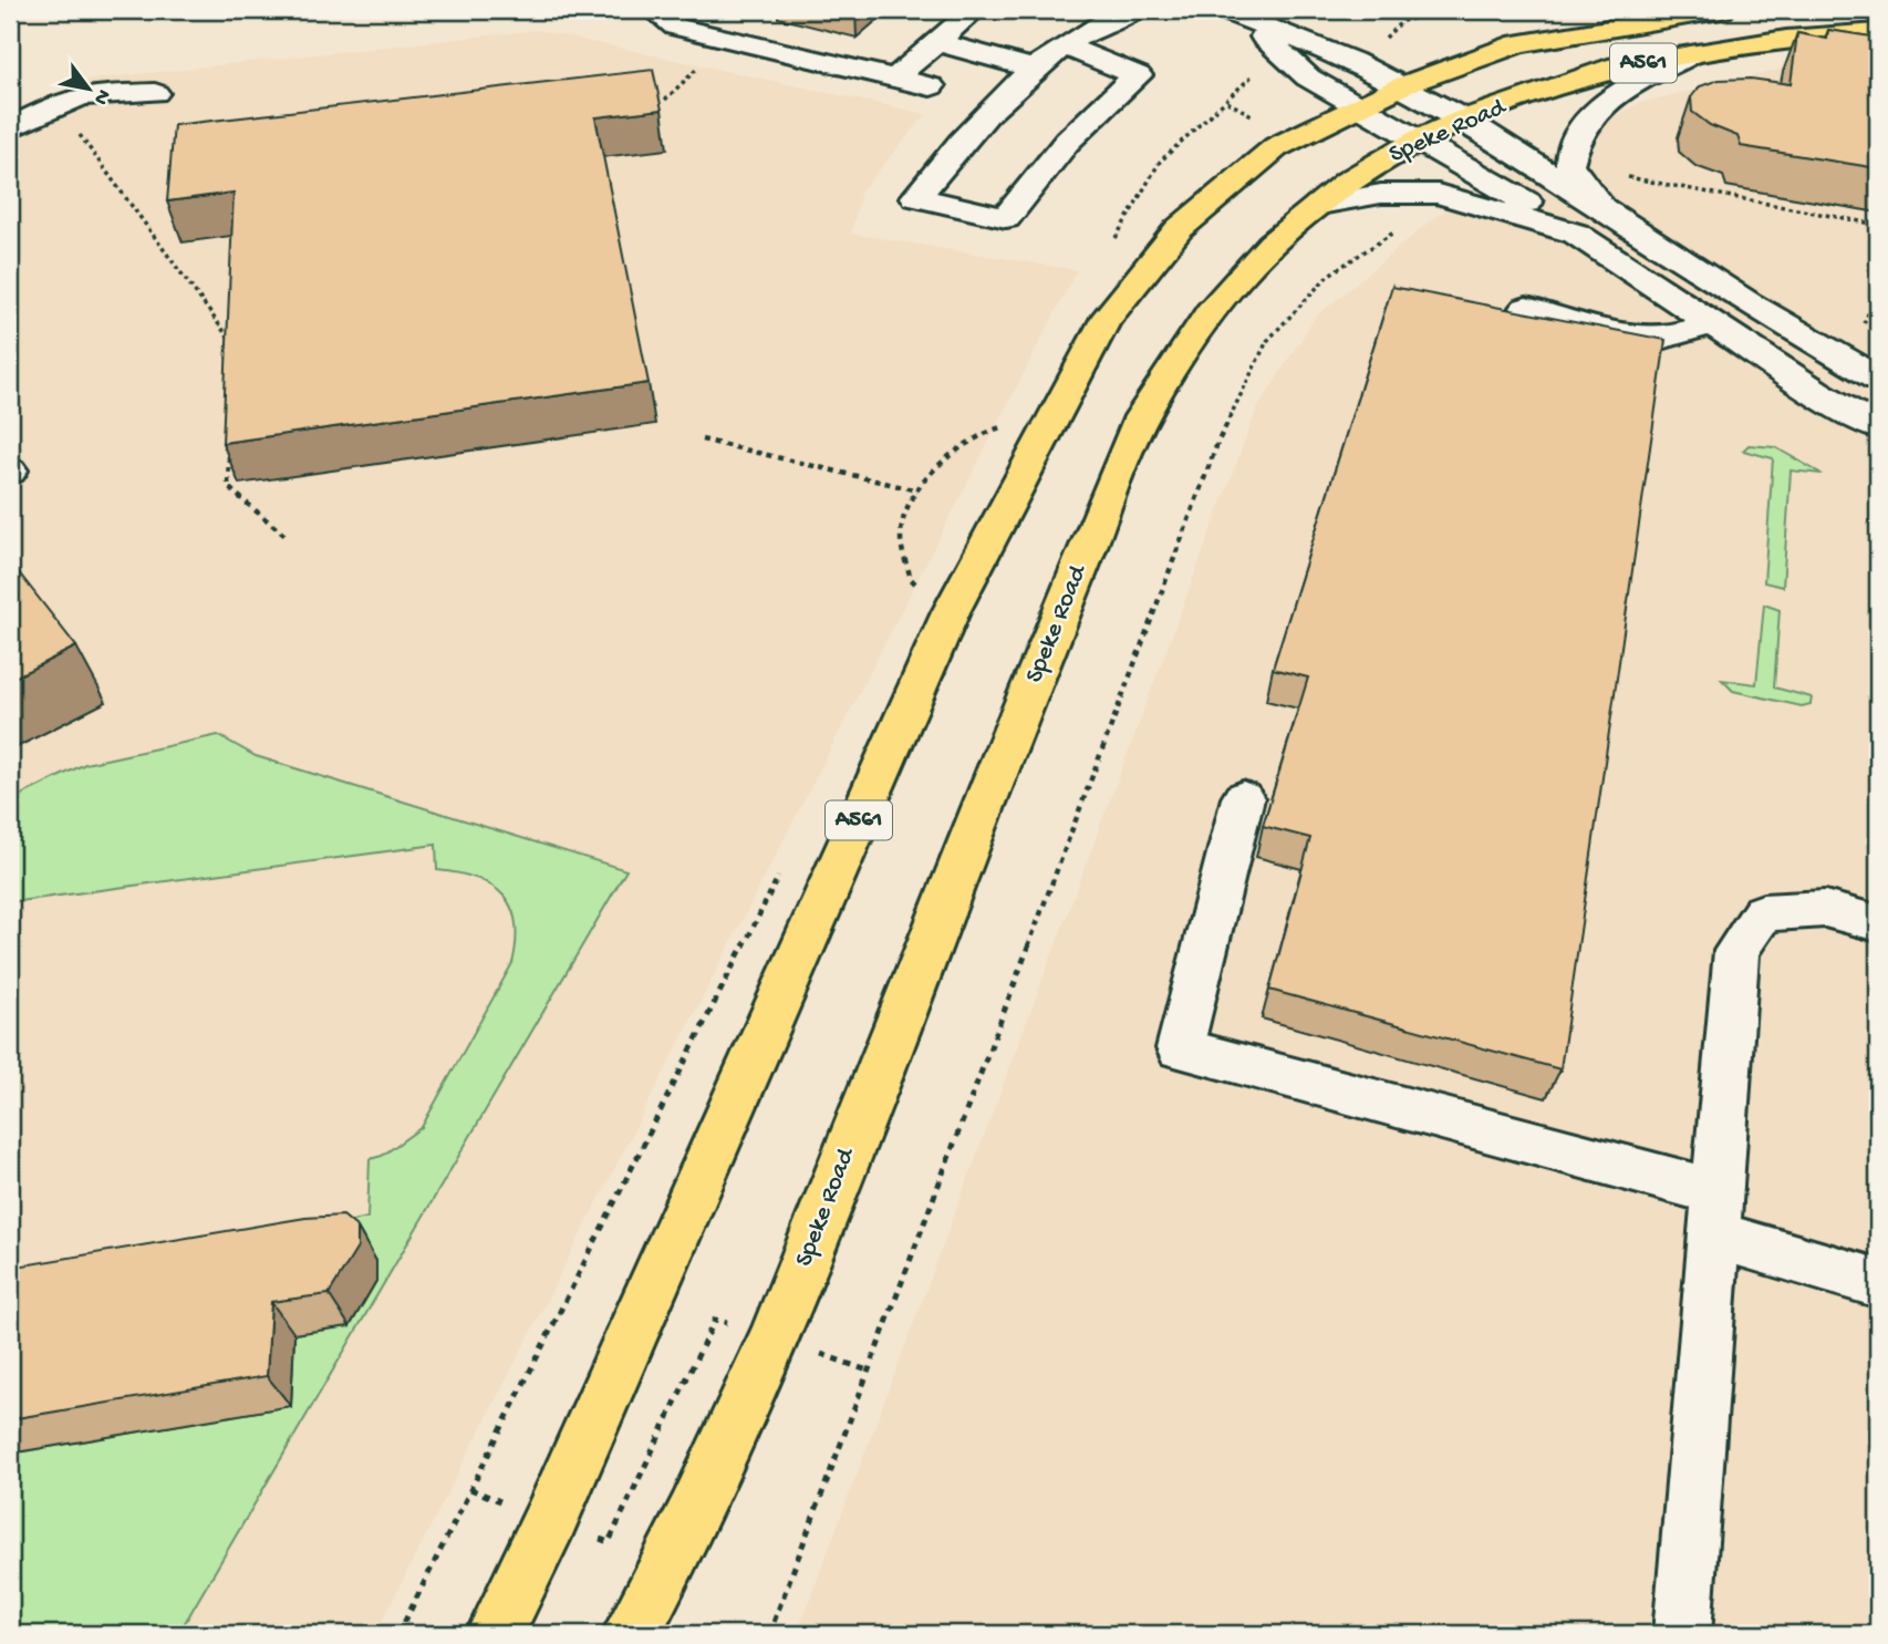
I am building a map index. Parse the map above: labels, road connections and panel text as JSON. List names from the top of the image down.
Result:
{
  "streets": {
    "highway": ["A561", "Speke Road"]
  },
  "north": "bottom right"
}
